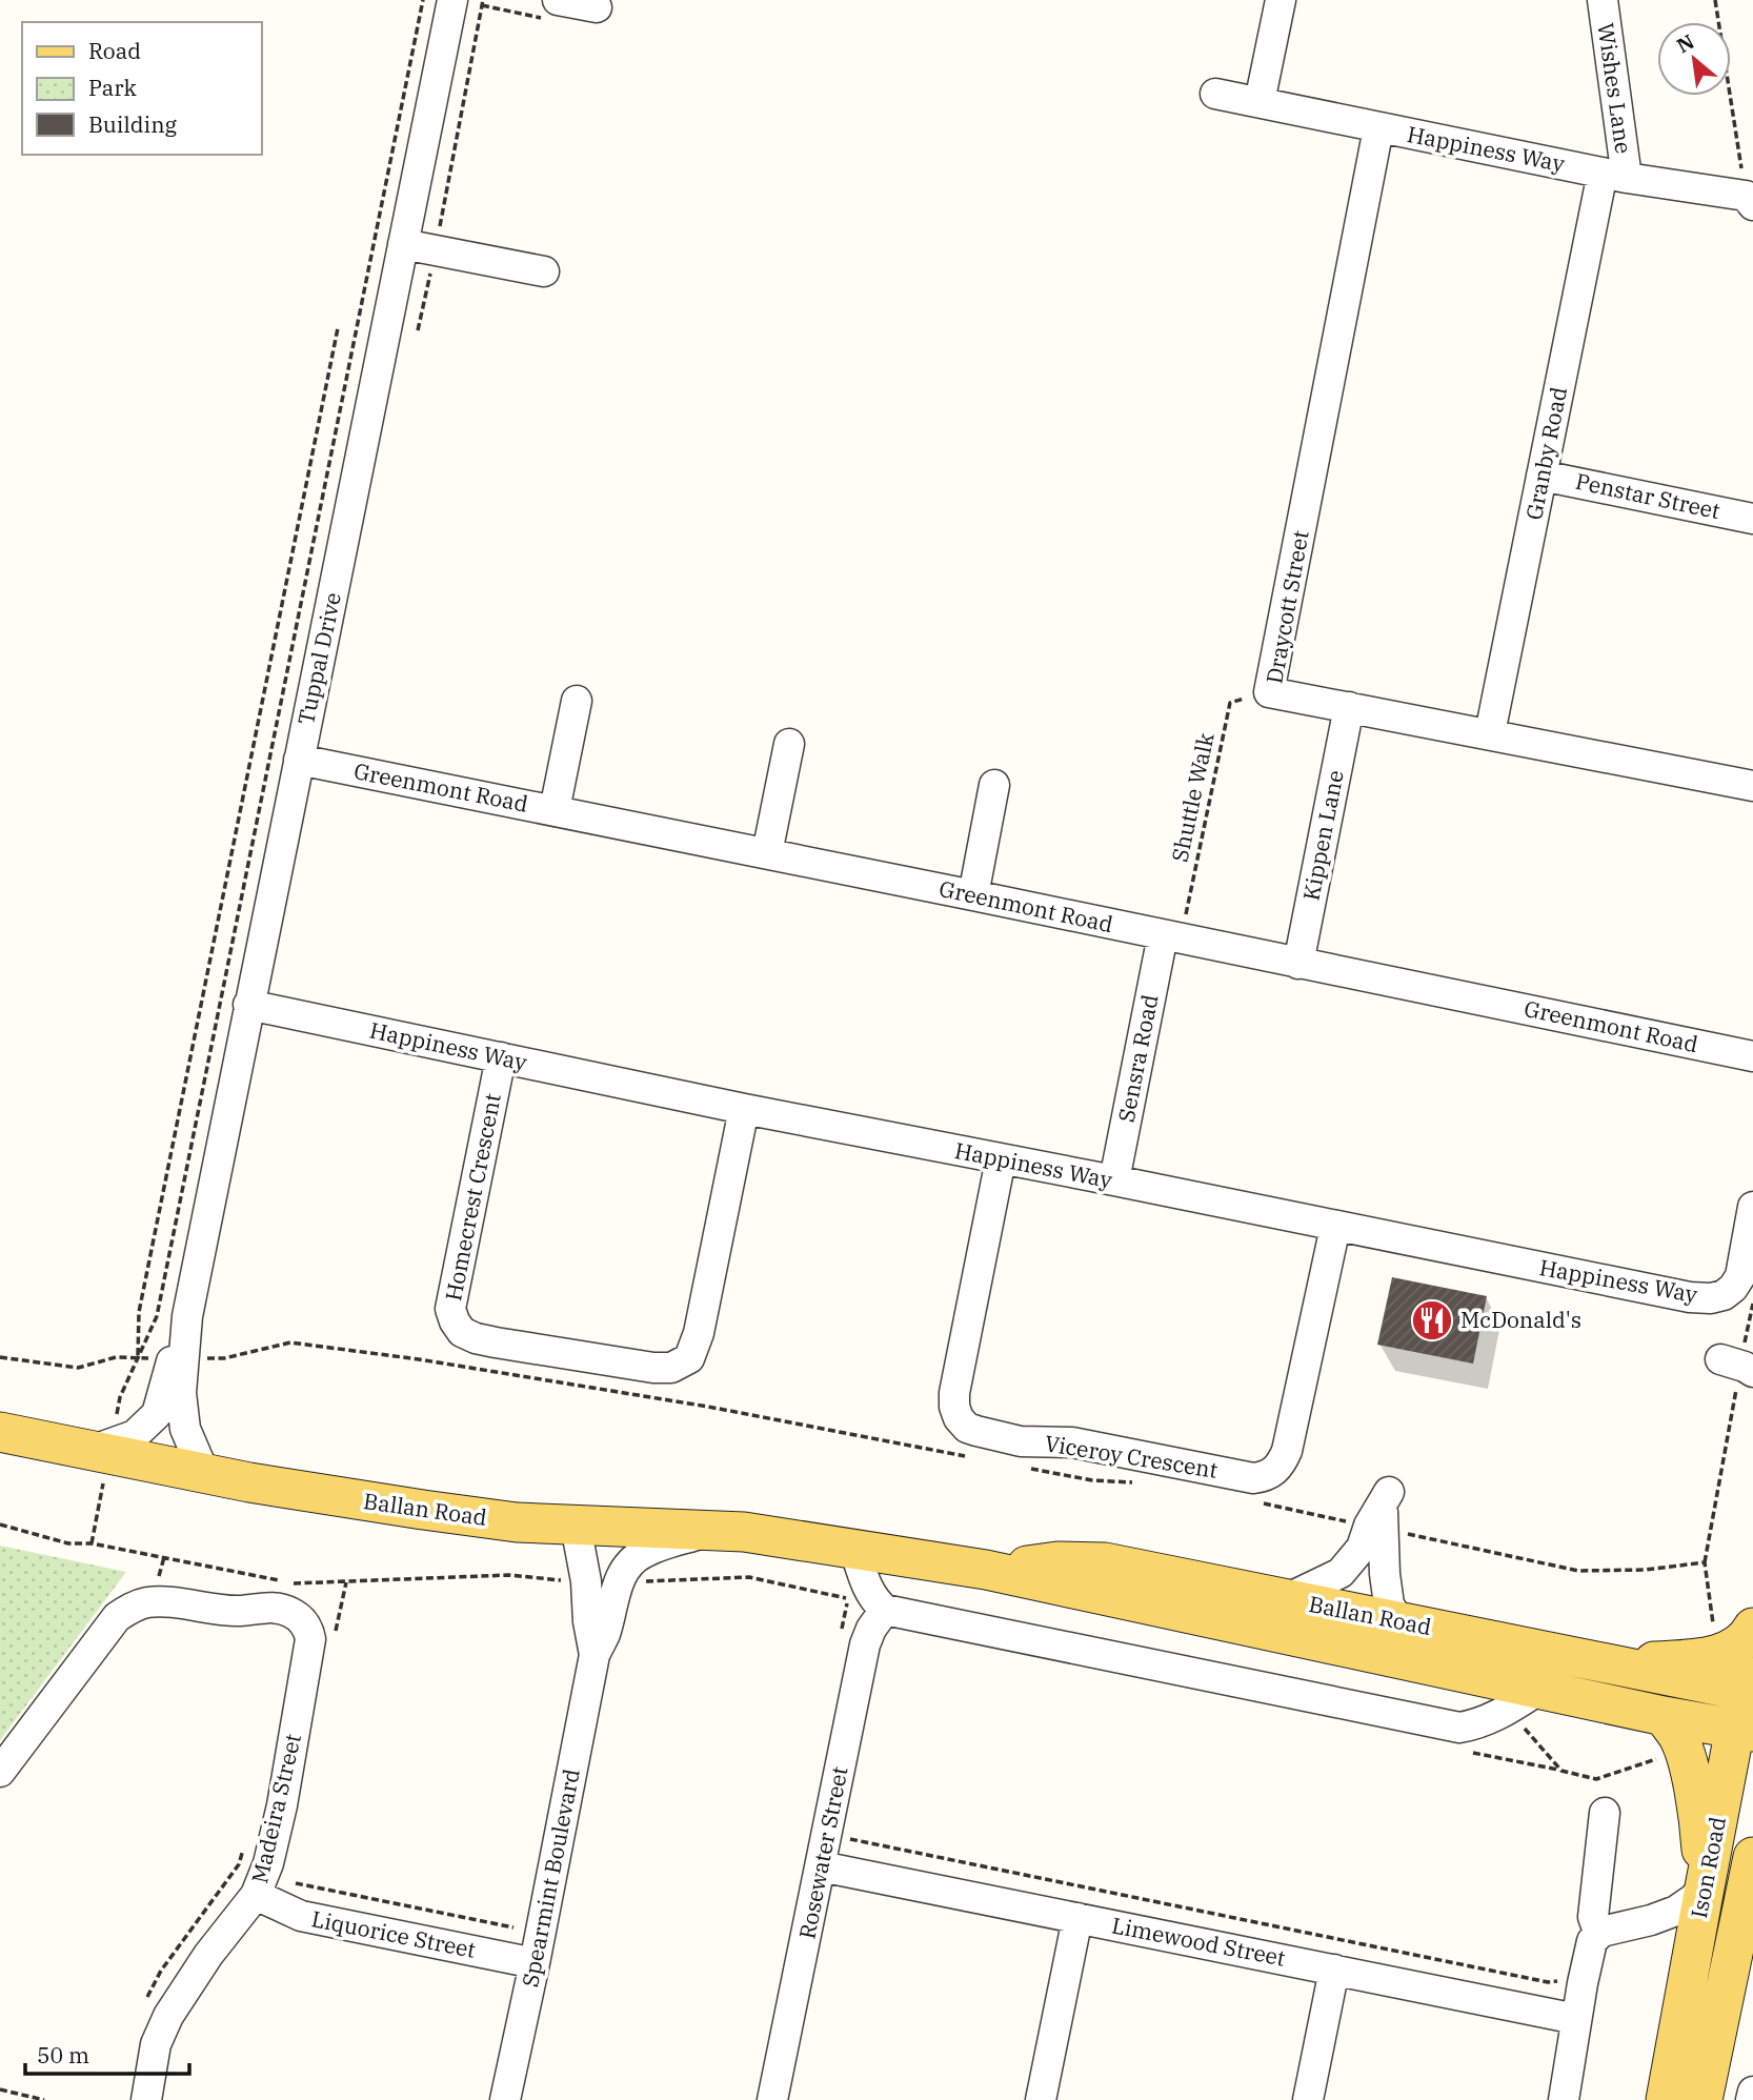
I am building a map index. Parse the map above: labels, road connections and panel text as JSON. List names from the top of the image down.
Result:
{
  "streets": {
    "main road": ["Ballan Road", "Ison Road"],
    "street": [
      "Wishes Lane",
      "Happiness Way",
      "Granby Road",
      "Penstar Street",
      "Draycott Street",
      "Tuppal Drive",
      "Greenmont Road",
      "Kippen Lane",
      "Sensra Road",
      "Homecrest Crescent",
      "Viceroy Crescent",
      "Madeira Street",
      "Rosewater Street",
      "Spearmint Boulevard",
      "Liquorice Street",
      "Limewood Street"
    ],
    "path": ["Shuttle Walk"]
  },
  "crossings": [
    ["Wishes Lane", "Happiness Way"],
    ["Wishes Lane", "Granby Road"],
    ["Happiness Way", "Granby Road"],
    ["Happiness Way", "Draycott Street"],
    ["Happiness Way", "Tuppal Drive"],
    ["Happiness Way", "Sensra Road"],
    ["Happiness Way", "Homecrest Crescent"],
    ["Happiness Way", "Viceroy Crescent"],
    ["Granby Road", "Penstar Street"],
    ["Granby Road", "Draycott Street"],
    ["Draycott Street", "Shuttle Walk"],
    ["Draycott Street", "Kippen Lane"],
    ["Tuppal Drive", "Greenmont Road"],
    ["Tuppal Drive", "Ballan Road"],
    ["Greenmont Road", "Shuttle Walk"],
    ["Greenmont Road", "Kippen Lane"],
    ["Greenmont Road", "Sensra Road"],
    ["Shuttle Walk", "Sensra Road"],
    ["Ballan Road", "Ison Road"],
    ["Ballan Road", "Spearmint Boulevard"],
    ["Madeira Street", "Liquorice Street"],
    ["Rosewater Street", "Limewood Street"],
    ["Spearmint Boulevard", "Liquorice Street"]
  ],
  "places": {
    "restaurant": ["McDonald's"]
  },
  "legend": ["Road", "Park", "Building"],
  "scale_bar": "50 m",
  "north": "top left"
}
